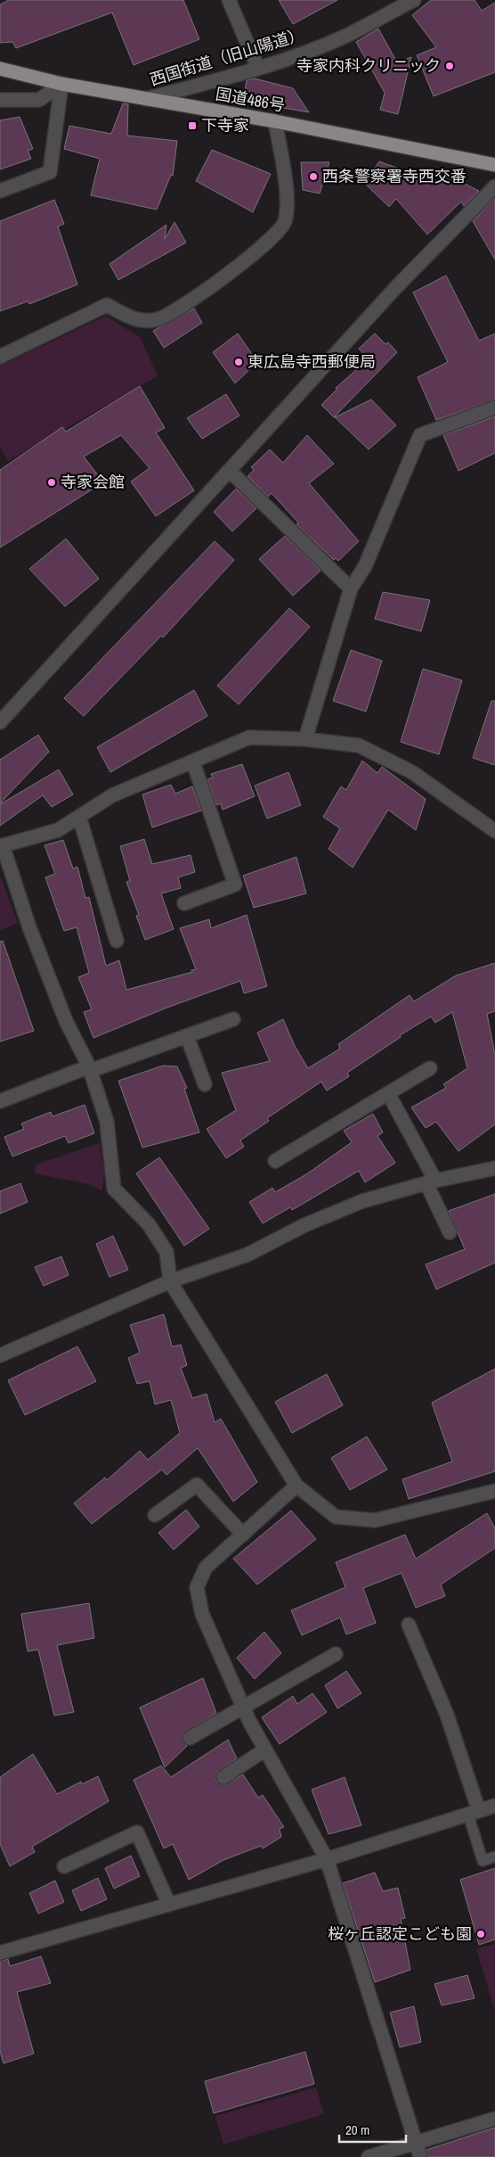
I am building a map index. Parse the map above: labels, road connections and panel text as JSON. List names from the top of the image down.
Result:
{
  "streets": {
    "highway": ["国道486号"],
    "street": ["西国街道（旧山陽道）"]
  },
  "crossings": [
    ["西国街道（旧山陽道）", "国道486号"]
  ],
  "places": {
    "other": [
      "寺家内科クリニック",
      "西条警察署寺西交番",
      "東広島寺西郵便局",
      "寺家会館",
      "桜ヶ丘認定こども園"
    ],
    "transit": ["下寺家"]
  },
  "scale_bar": "20 m"
}
